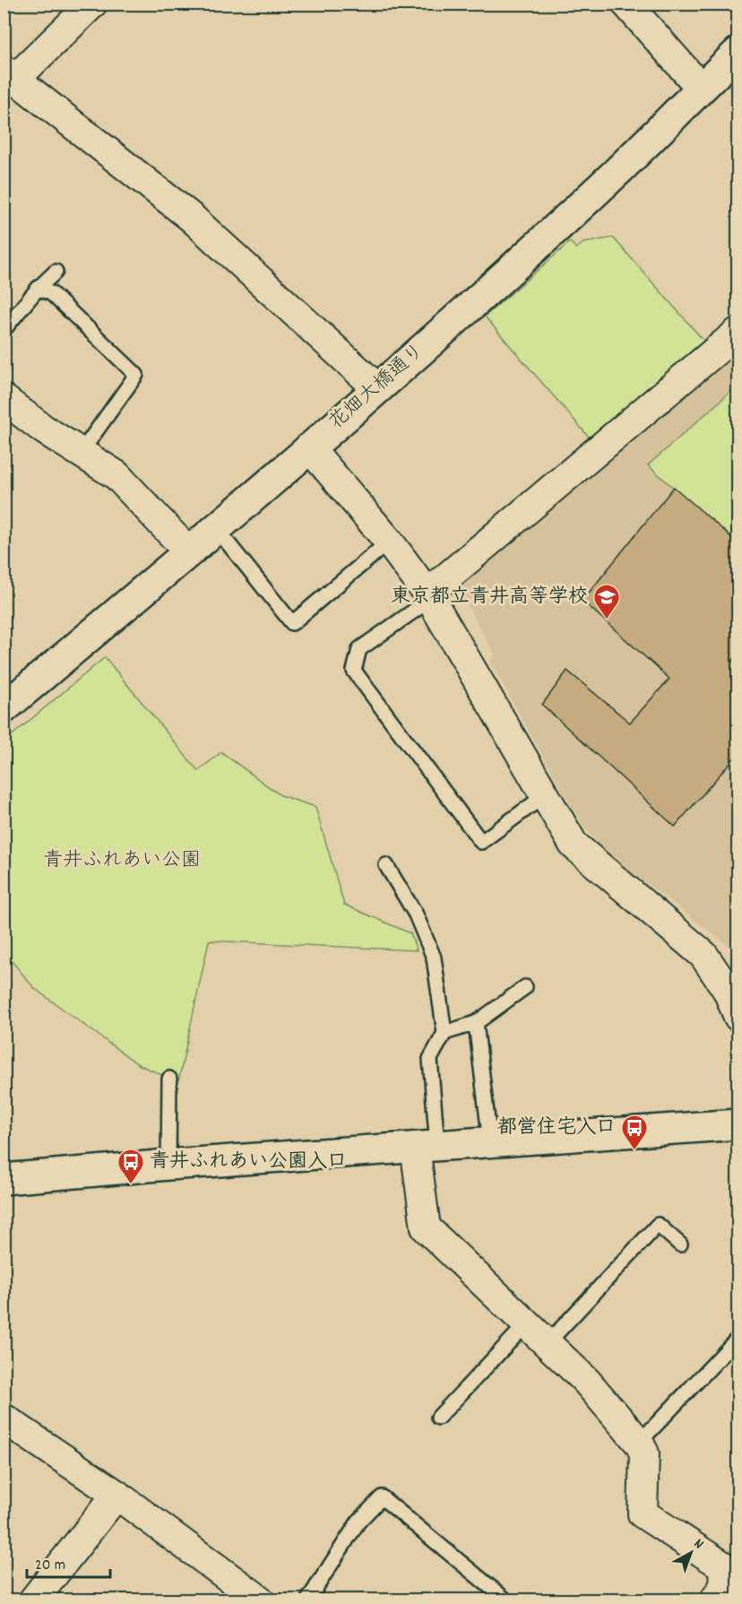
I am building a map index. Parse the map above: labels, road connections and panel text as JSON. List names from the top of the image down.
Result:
{
  "streets": {
    "street": ["花畑大橋通り"]
  },
  "parks": ["青井ふれあい公園"],
  "places": {
    "school or university": ["東京都立青井高等学校"],
    "bus stop": ["都営住宅入口", "青井ふれあい公園入口"]
  },
  "scale_bar": "20 m",
  "north": "top right"
}
